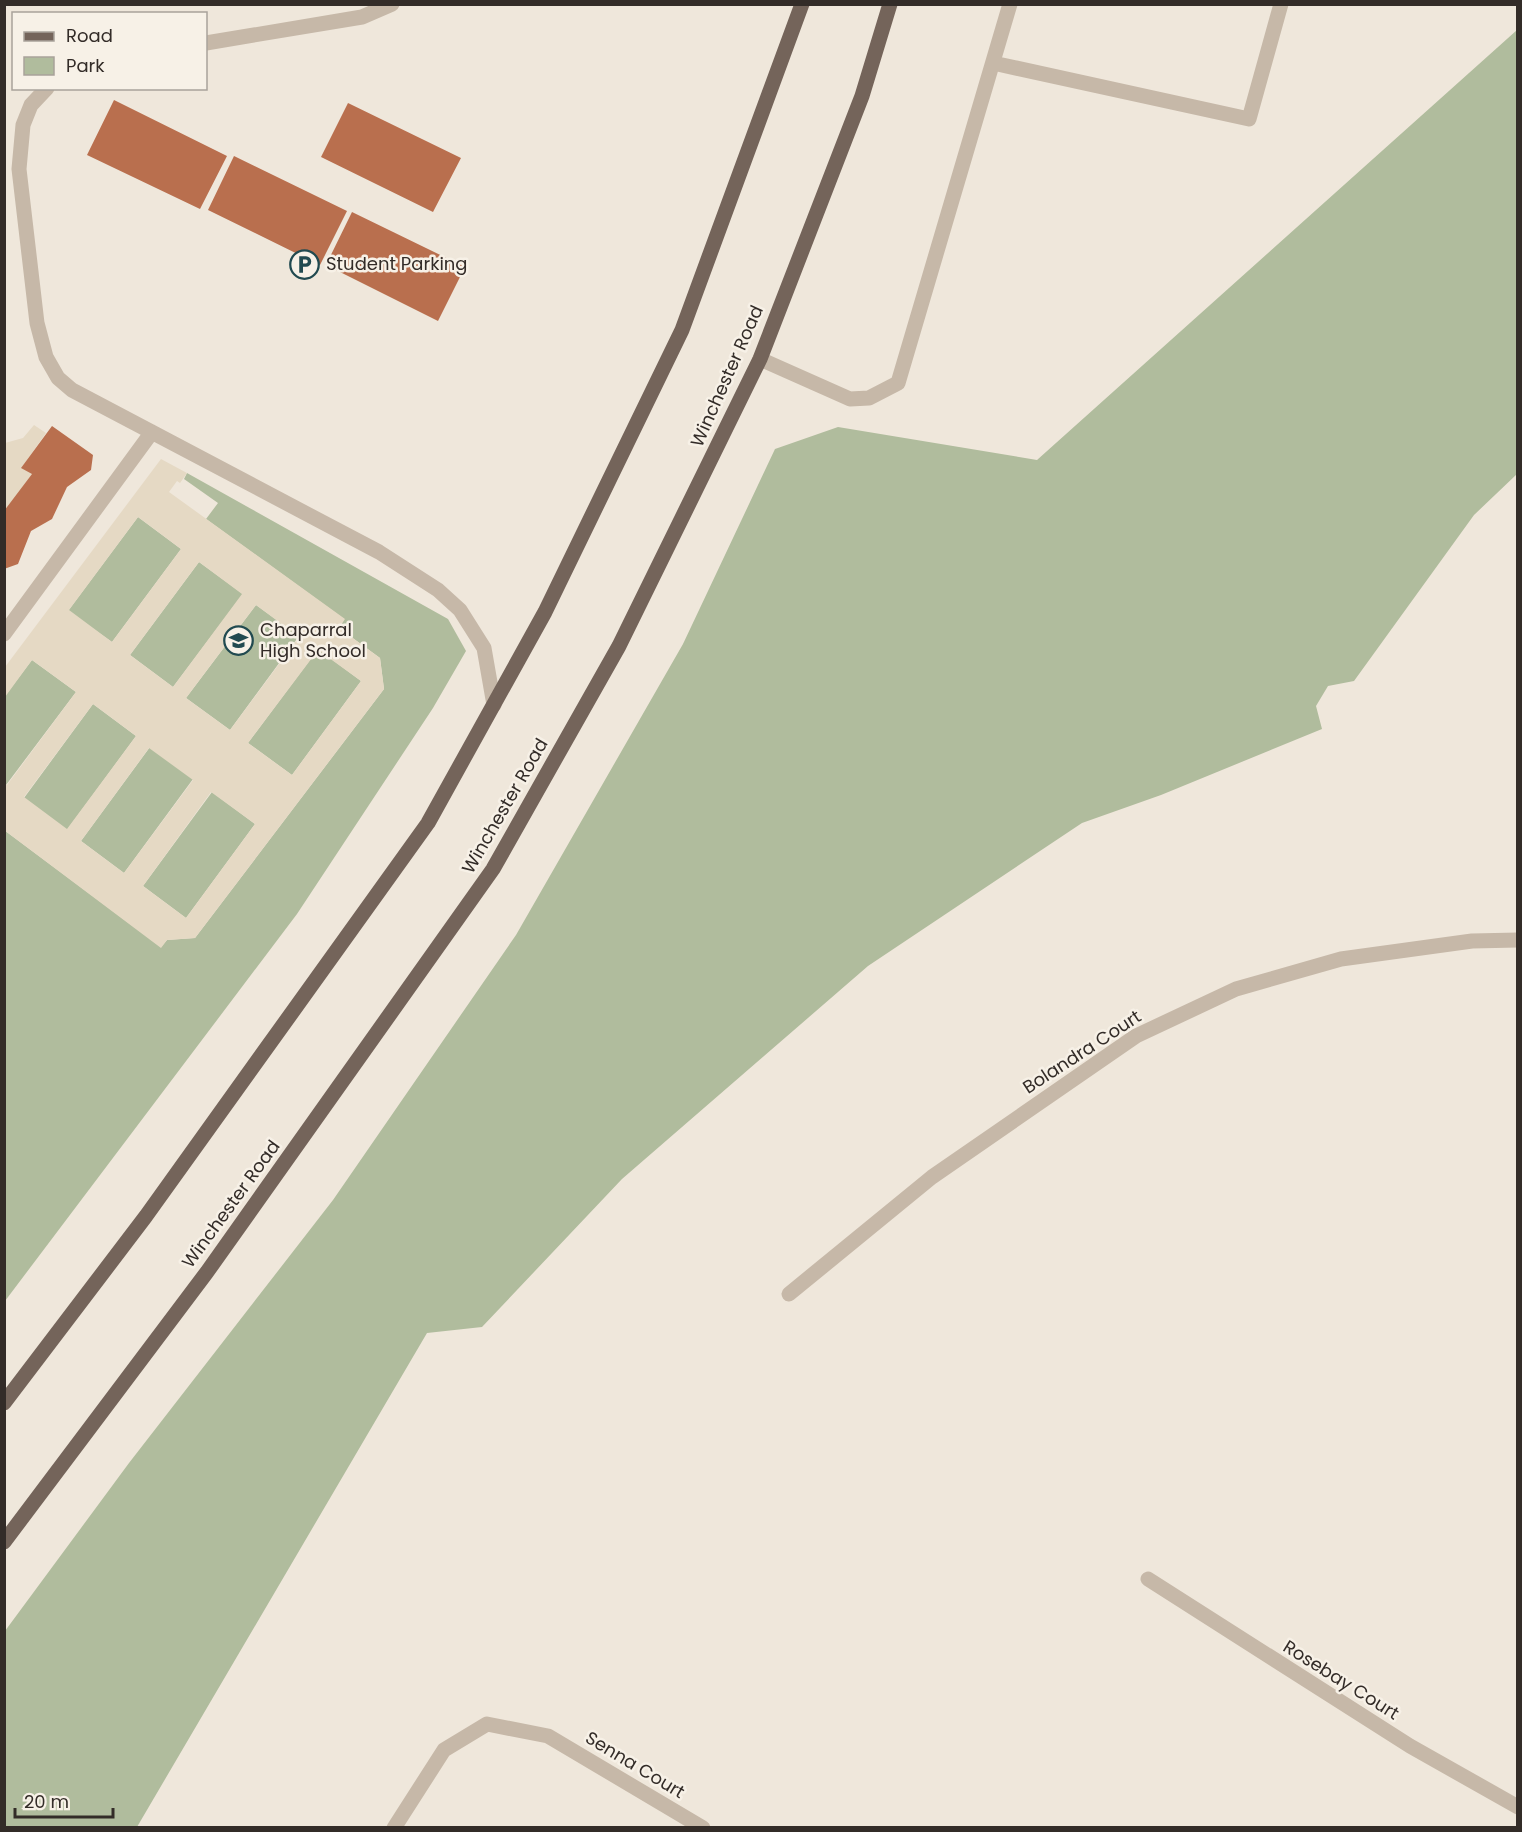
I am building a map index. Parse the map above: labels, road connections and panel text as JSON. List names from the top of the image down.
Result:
{
  "streets": {
    "main road": ["Winchester Road"],
    "street": ["Bolandra Court", "Rosebay Court", "Senna Court"]
  },
  "places": {
    "parking": ["Student Parking"],
    "school or university": ["Chaparral High School"]
  },
  "legend": ["Road", "Park"],
  "scale_bar": "20 m"
}
